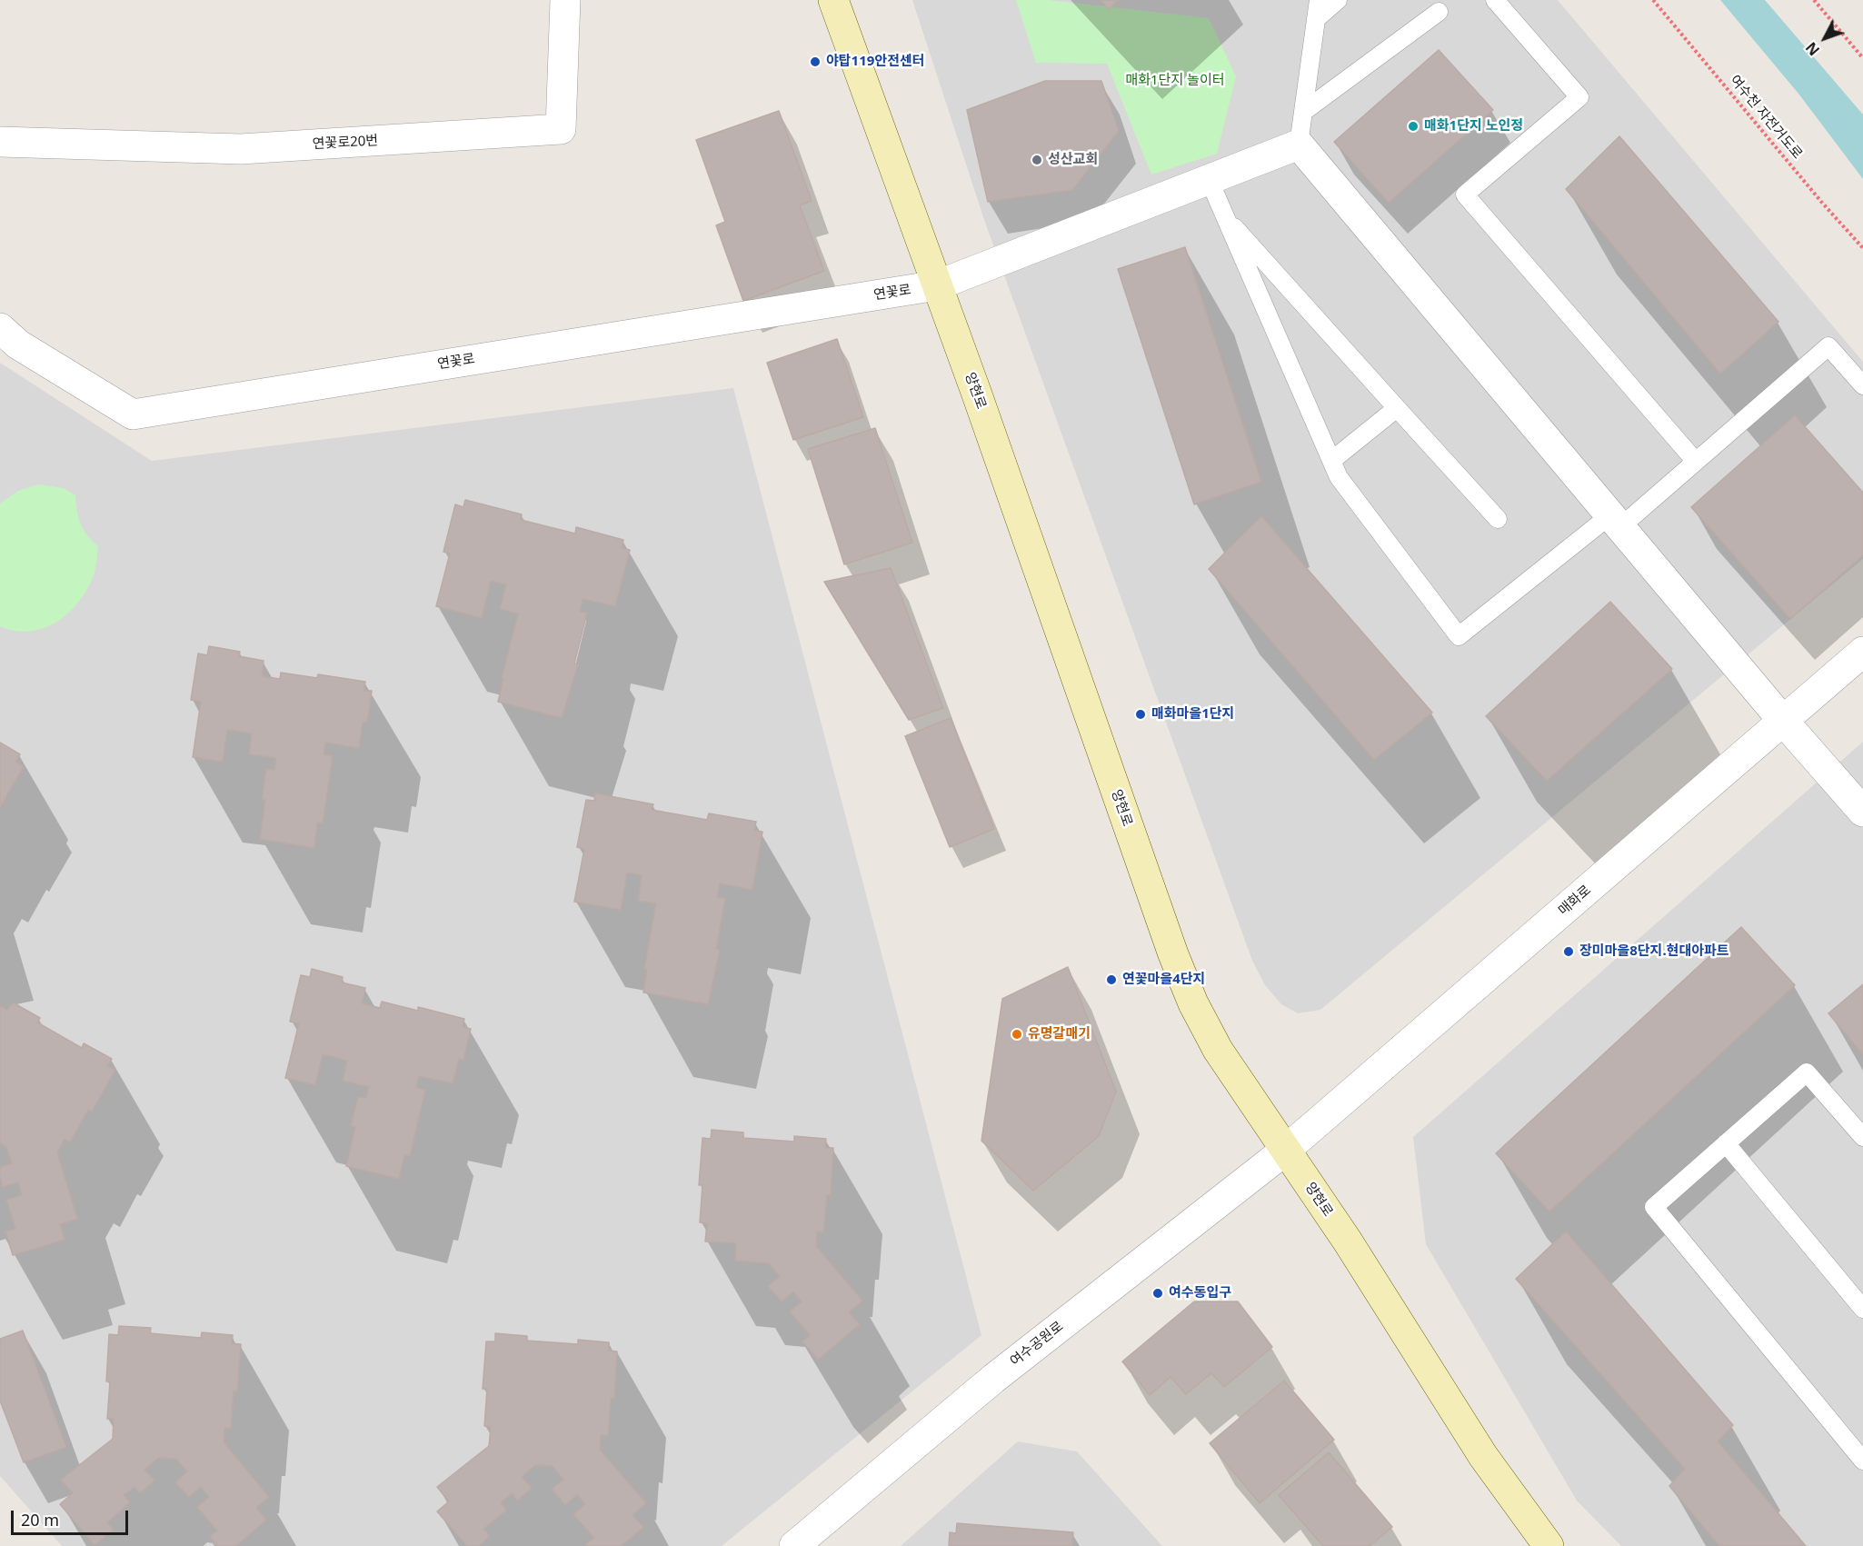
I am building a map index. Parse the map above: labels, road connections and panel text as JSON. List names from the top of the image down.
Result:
{
  "streets": {
    "main road": ["양현로"],
    "street": [
      "연꽃로20번",
      "연꽃로",
      "매화로",
      "여수공원로"
    ],
    "path": ["여수천 자전거도로"]
  },
  "crossings": [
    ["연꽃로", "양현로"],
    ["양현로", "매화로"],
    ["양현로", "여수공원로"],
    ["매화로", "여수공원로"]
  ],
  "parks": ["매화1단지 놀이터"],
  "places": [
    "야탑119안전센터",
    "매화1단지 노인정",
    "성산교회",
    "매화마을1단지",
    "장미마을8단지.현대아파트",
    "연꽃마을4단지",
    "유명갈매기",
    "여수동입구"
  ],
  "scale_bar": "20 m",
  "north": "bottom left"
}
